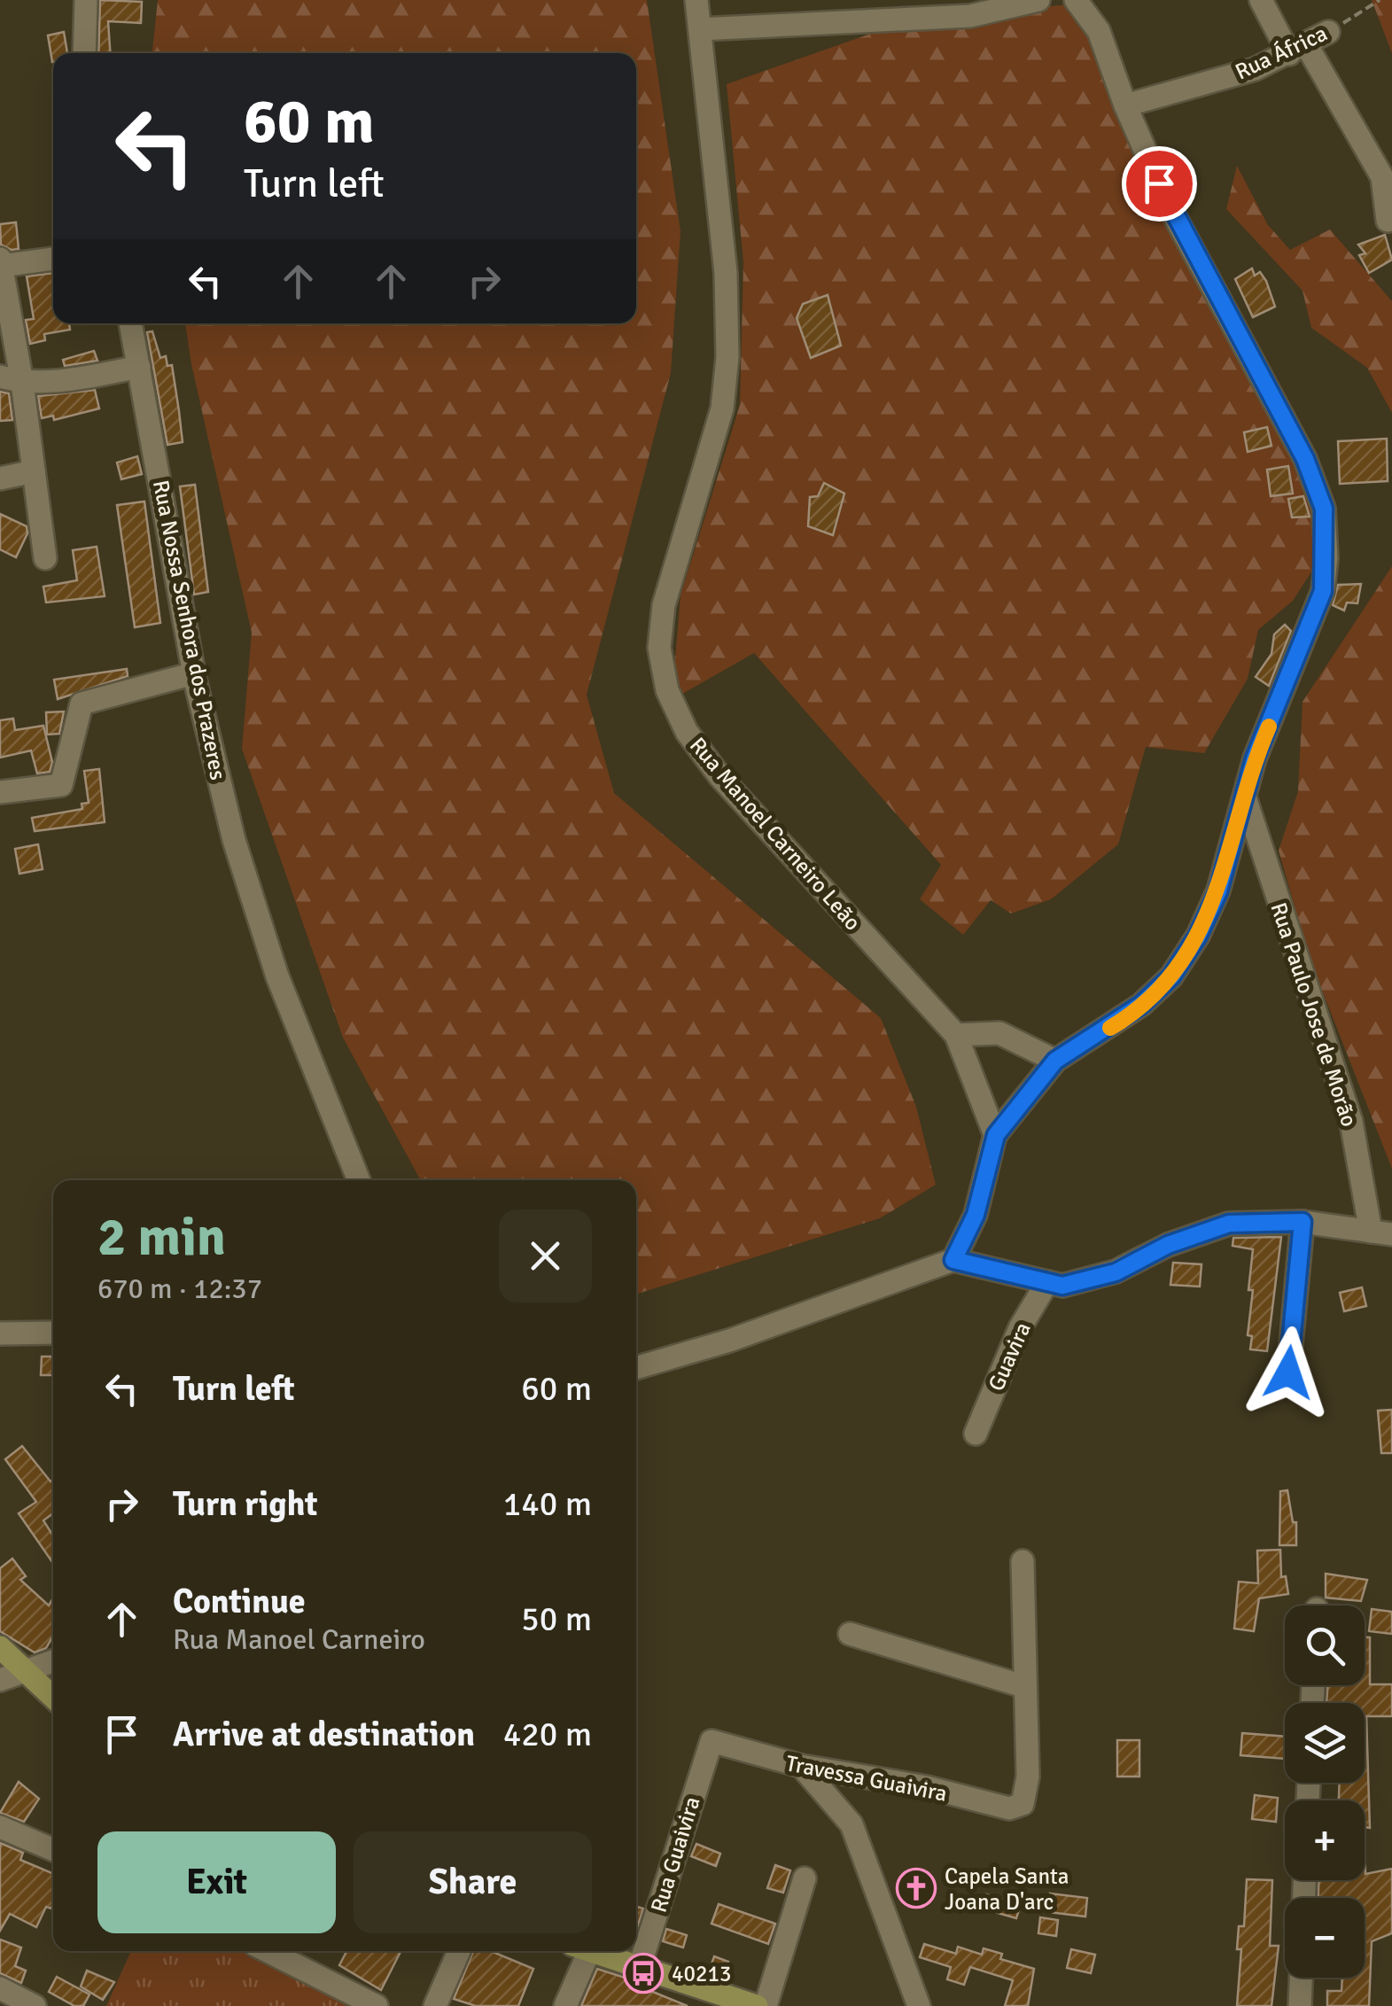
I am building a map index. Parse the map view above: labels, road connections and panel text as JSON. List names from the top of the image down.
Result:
{
  "streets": {
    "street": [
      "Rua África",
      "Rua Nossa Senhora dos Prazeres",
      "Rua Manoel Carneiro Leão",
      "Rua Paulo Jose de Morão",
      "Guavira",
      "Travessa Guaivira",
      "Rua Guaivira"
    ]
  },
  "crossings": [
    ["Travessa Guaivira", "Rua Guaivira"]
  ],
  "places": {
    "church": ["Capela Santa Joana D'arc"],
    "bus stop": ["40213"]
  },
  "page": {
    "turn": ["60 m", "Turn left"],
    "heading": ["2 min", "670 m · 12:37"],
    "list": [
      {
        "name": "Turn left",
        "value": "60 m"
      },
      {
        "name": "Turn right",
        "value": "140 m"
      },
      {
        "name": "Continue",
        "note": "Rua Manoel Carneiro",
        "value": "50 m"
      },
      {
        "name": "Arrive at destination",
        "value": "420 m"
      }
    ],
    "map_buttons": ["+", "−"],
    "buttons": ["Exit", "Share"]
  }
}
